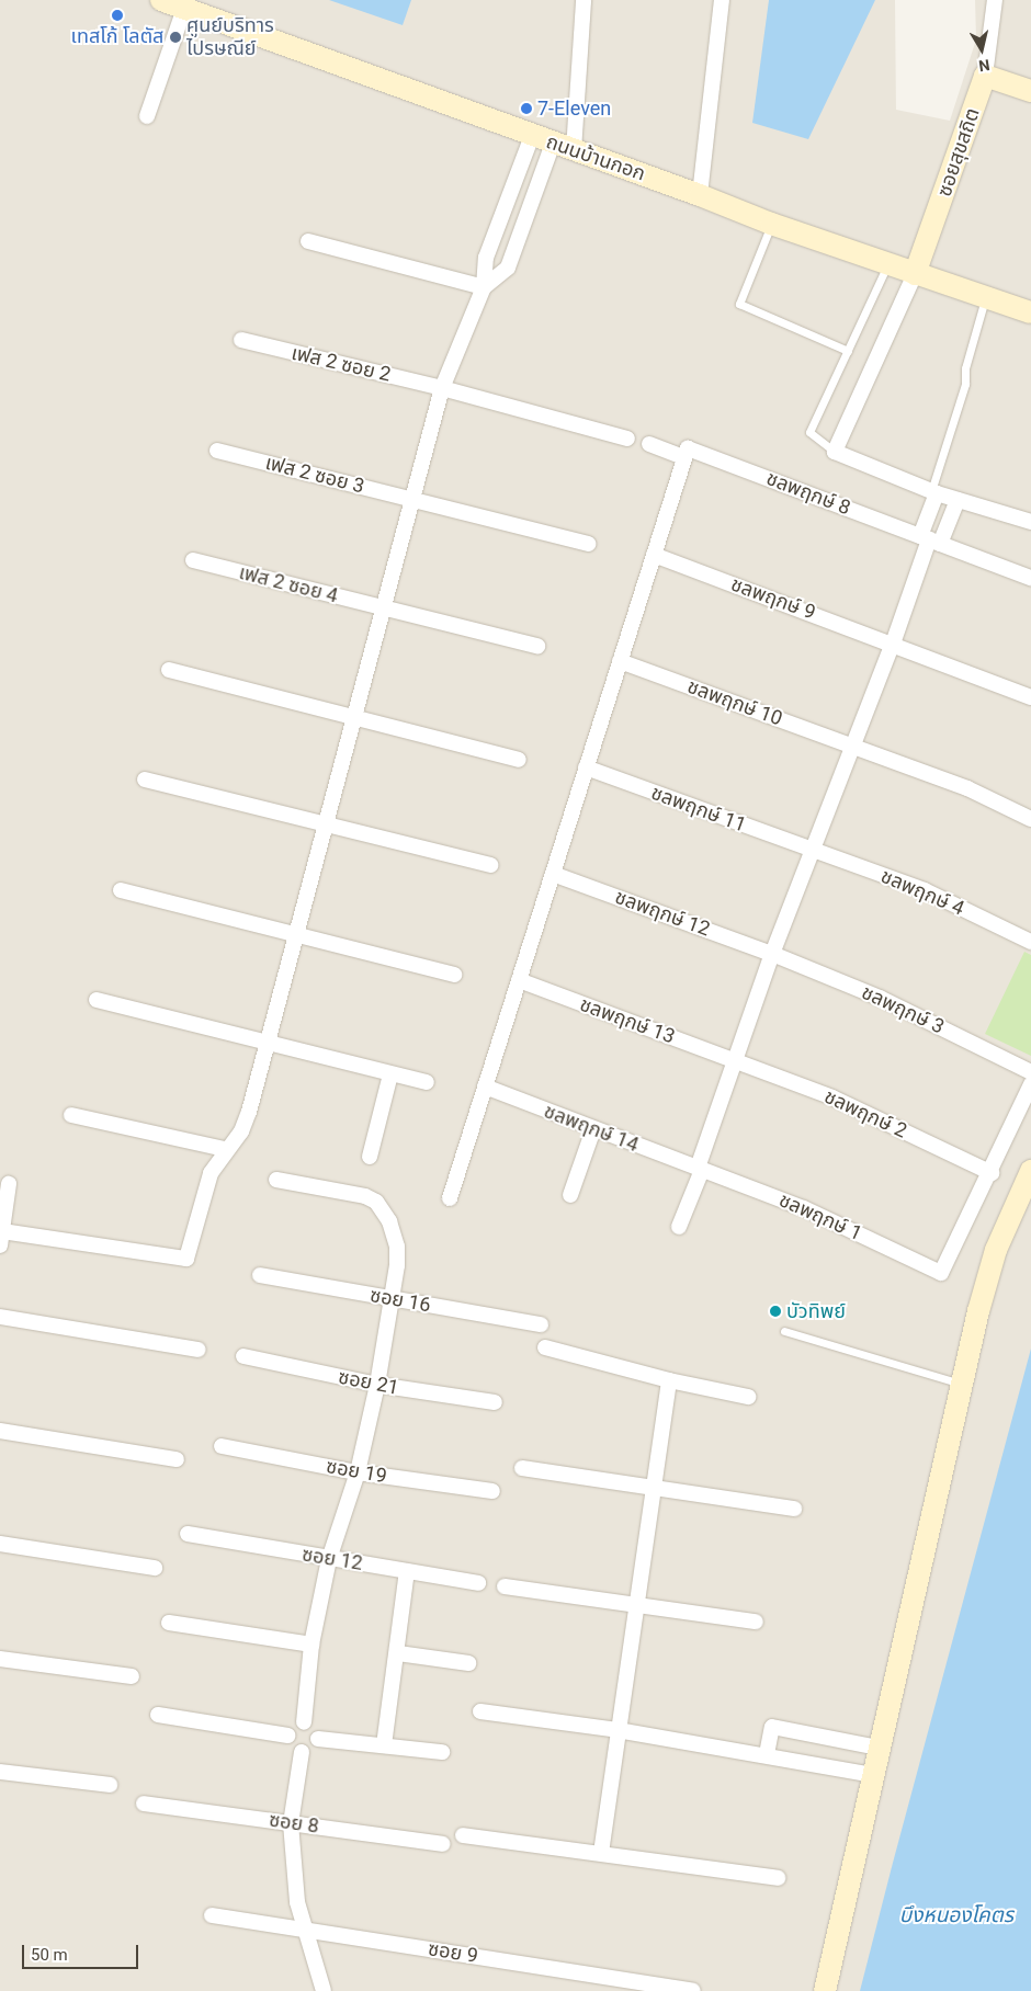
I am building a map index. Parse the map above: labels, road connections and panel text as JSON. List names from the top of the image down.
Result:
{
  "streets": {
    "street": [
      "ซอยสุขสถิต",
      "ถนนบ้านกอก",
      "เฟส 2 ซอย 2",
      "เฟส 2 ซอย 3",
      "ชลพฤกษ์ 8",
      "เฟส 2 ซอย 4",
      "ชลพฤกษ์ 9",
      "ชลพฤกษ์ 10",
      "ชลพฤกษ์ 11",
      "ชลพฤกษ์ 4",
      "ชลพฤกษ์ 12",
      "ชลพฤกษ์ 3",
      "ชลพฤกษ์ 13",
      "ชลพฤกษ์ 2",
      "ชลพฤกษ์ 14",
      "ชลพฤกษ์ 1",
      "ซอย 16",
      "ซอย 21",
      "ซอย 19",
      "ซอย 12",
      "ซอย 8",
      "ซอย 9"
    ]
  },
  "crossings": [
    ["ซอยสุขสถิต", "ถนนบ้านกอก"],
    ["ชลพฤกษ์ 11", "ชลพฤกษ์ 4"],
    ["ชลพฤกษ์ 12", "ชลพฤกษ์ 3"],
    ["ชลพฤกษ์ 13", "ชลพฤกษ์ 2"],
    ["ชลพฤกษ์ 2", "ชลพฤกษ์ 1"],
    ["ชลพฤกษ์ 14", "ชลพฤกษ์ 1"]
  ],
  "water": ["บึงหนองโคตร"],
  "places": [
    "เทสโก้ โลตัส",
    "ศูนย์บริทาร ไปรษณีย์",
    "7-Eleven",
    "บัวทิพย์"
  ],
  "scale_bar": "50 m",
  "north": "bottom"
}
